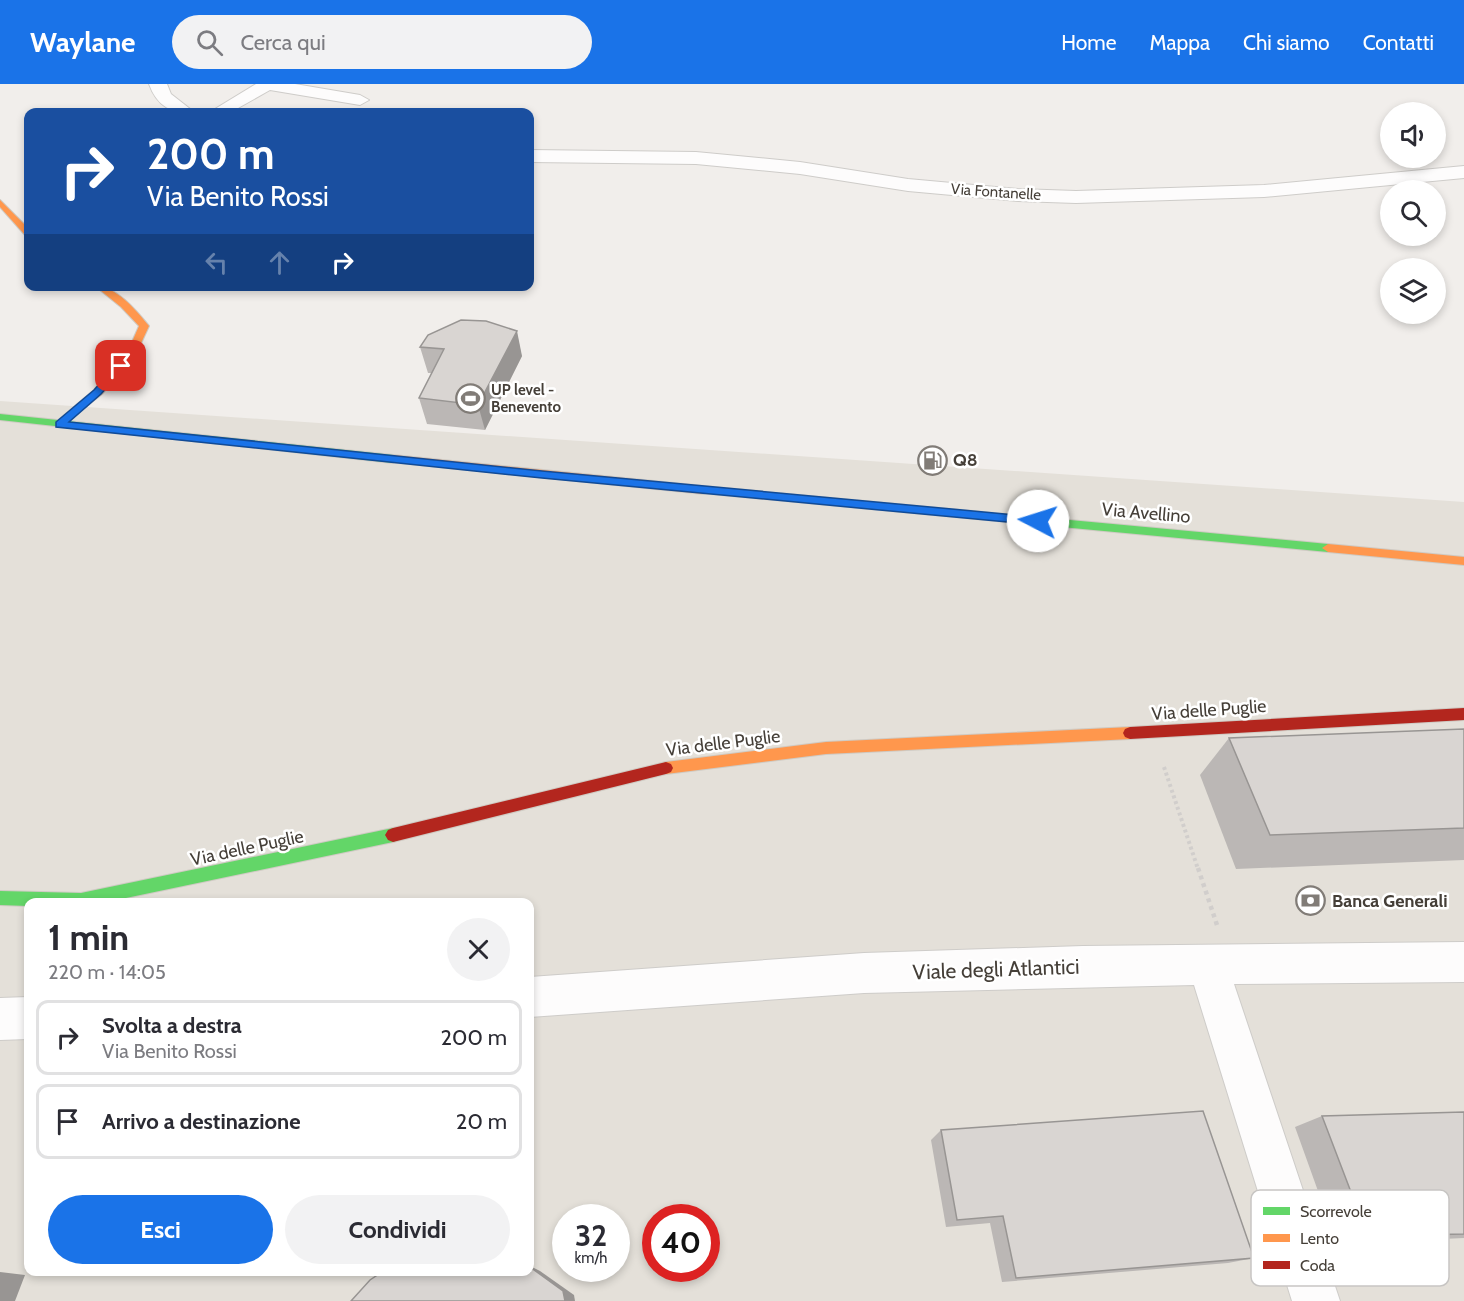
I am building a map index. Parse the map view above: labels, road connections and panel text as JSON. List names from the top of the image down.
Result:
{
  "streets": {
    "street": [
      "Via Fontanelle",
      "Via Avellino",
      "Via delle Puglie",
      "Viale degli Atlantici"
    ]
  },
  "places": {
    "sports": ["UP level - Benevento"],
    "fuel station": ["Q8"],
    "bank": ["Banca Generali"]
  },
  "legend": ["Scorrevole", "Lento", "Coda"],
  "page": {
    "header": "Waylane",
    "search": "Cerca qui",
    "nav": [
      "Home",
      "Mappa",
      "Chi siamo",
      "Contatti"
    ],
    "turn": ["200 m", "Via Benito Rossi"],
    "heading": ["1 min", "220 m · 14:05"],
    "list": [
      {
        "name": "Svolta a destra",
        "note": "Via Benito Rossi",
        "value": "200 m"
      },
      {
        "name": "Arrivo a destinazione",
        "value": "20 m"
      }
    ],
    "buttons": ["Esci", "Condividi"],
    "speed": "32 km/h",
    "limit": "40"
  }
}
